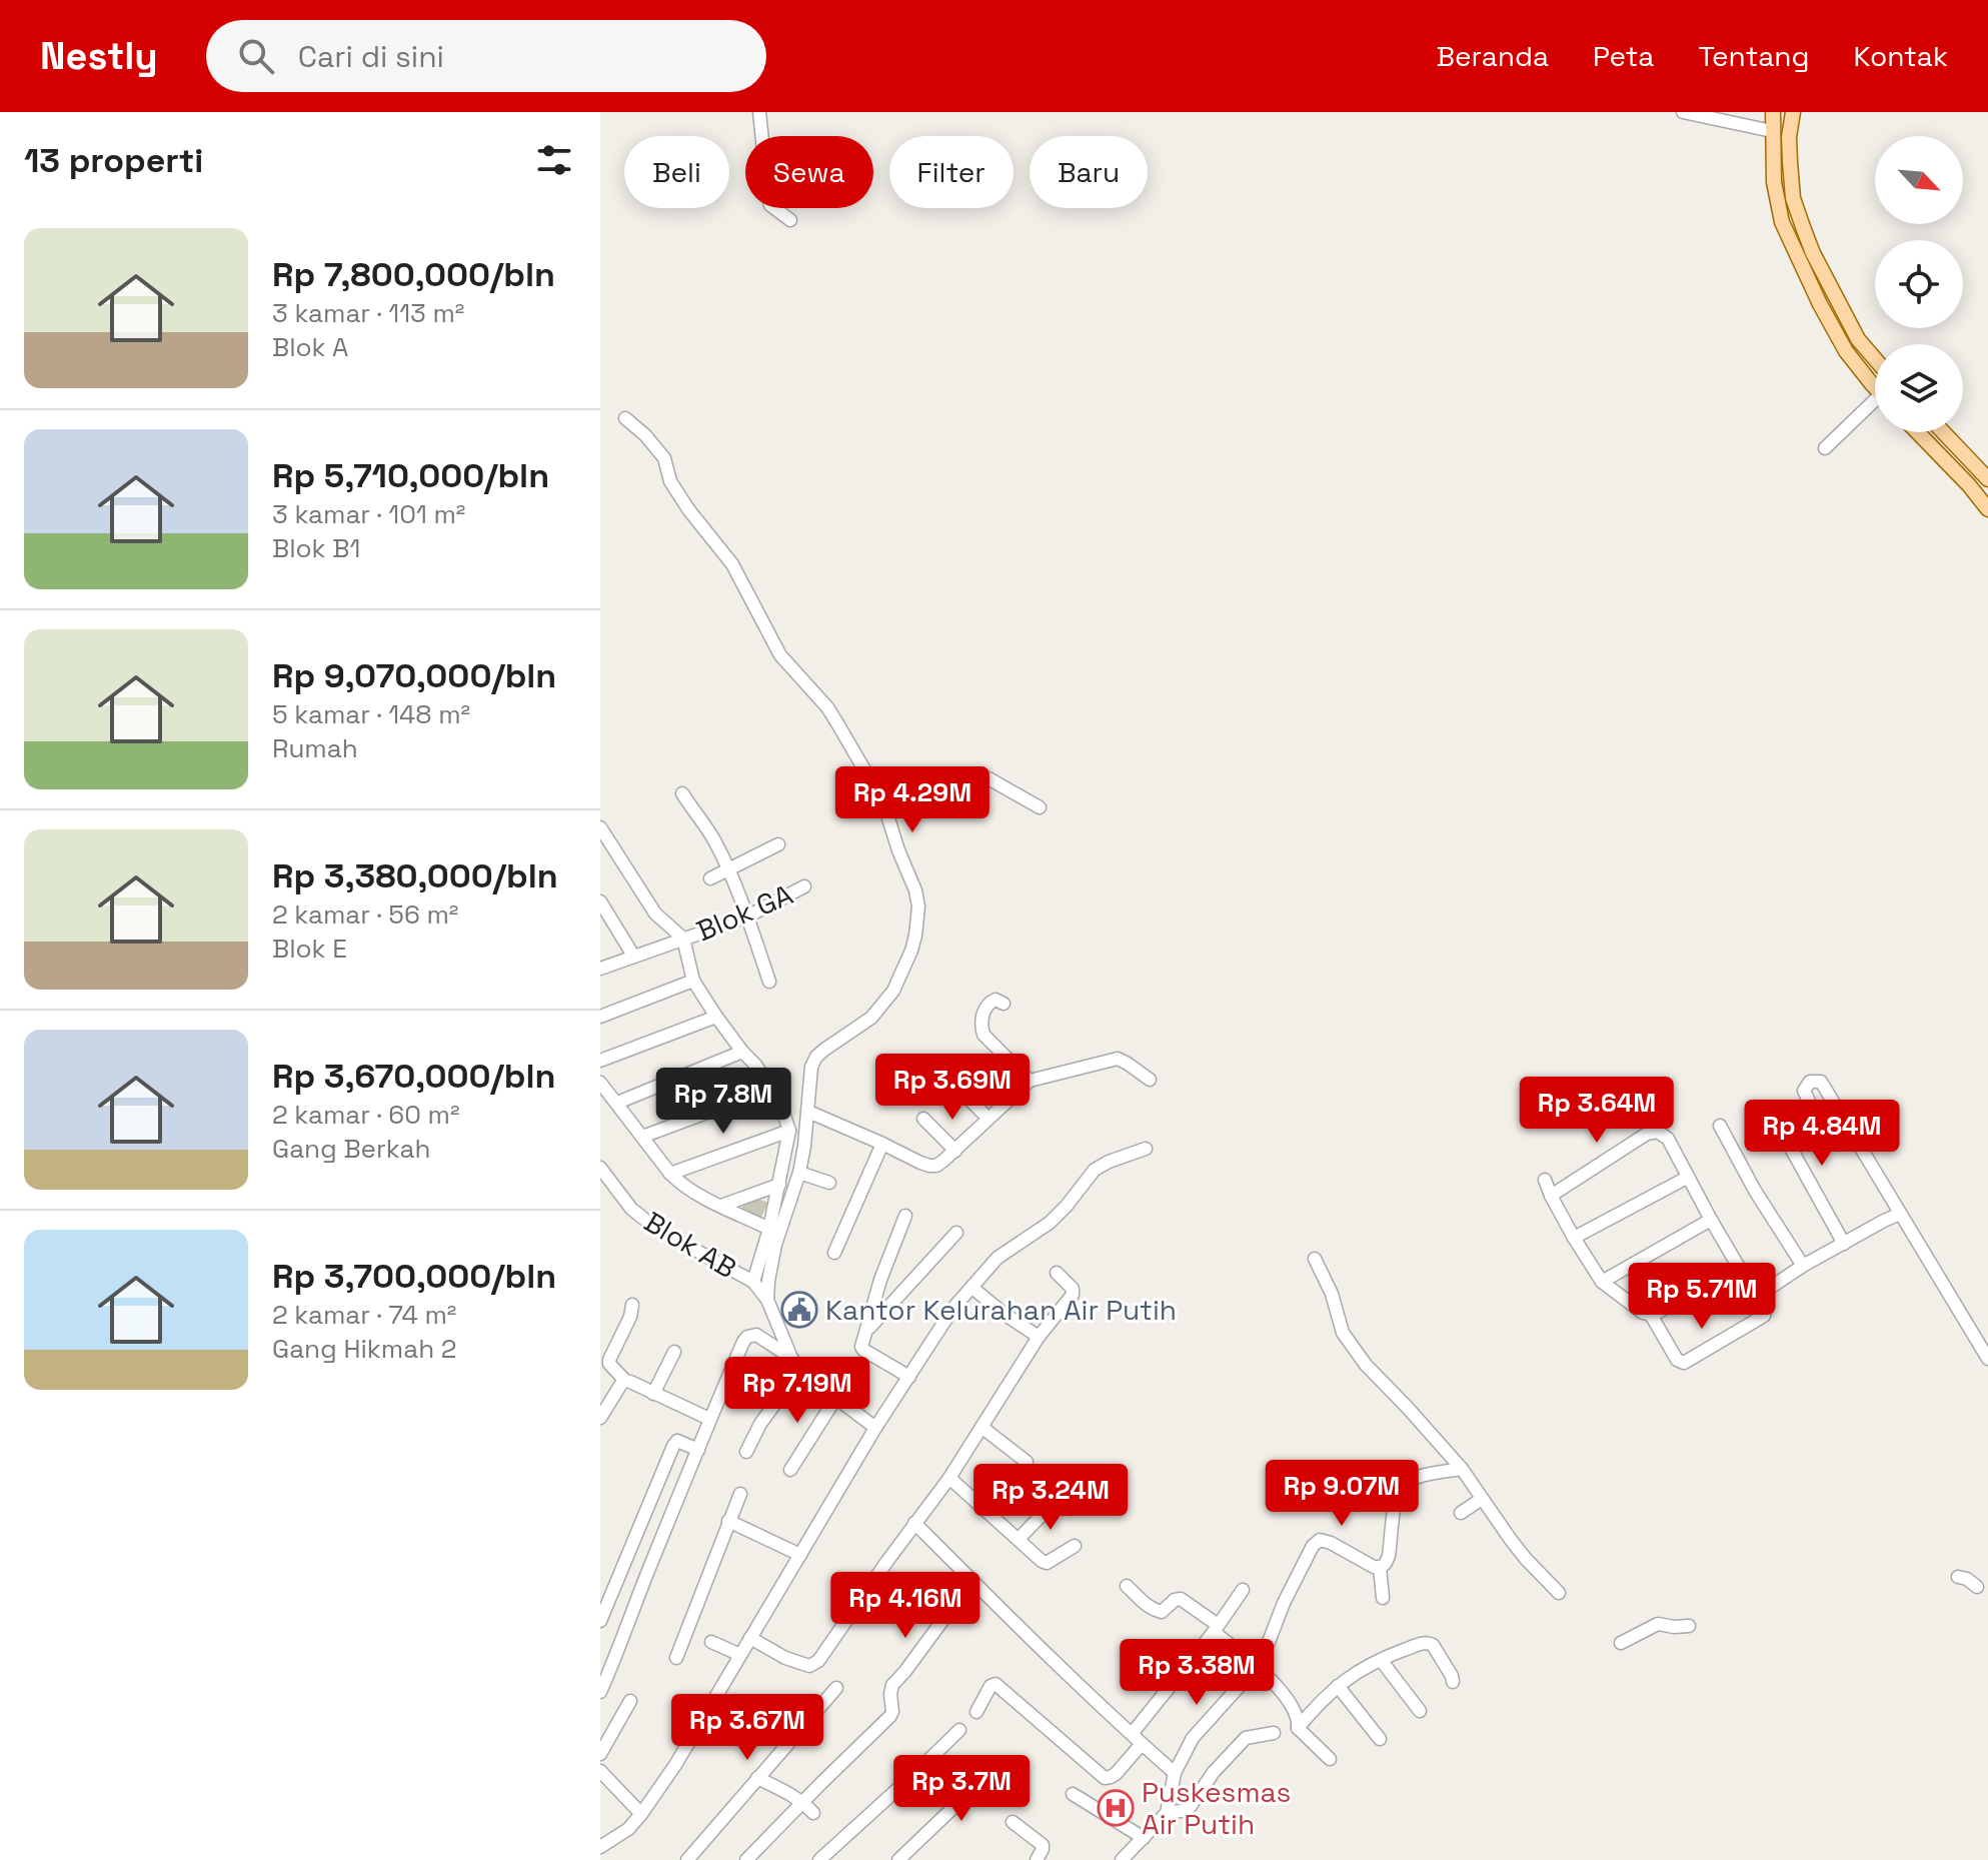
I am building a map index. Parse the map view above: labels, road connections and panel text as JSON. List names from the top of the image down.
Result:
{
  "streets": {
    "street": ["Blok GA", "Blok AB"]
  },
  "places": {
    "public building": ["Kantor Kelurahan Air Putih"],
    "hospital": ["Puskesmas Air Putih"]
  },
  "north": "bottom right",
  "page": {
    "header": "Nestly",
    "search": "Cari di sini",
    "nav": [
      "Beranda",
      "Peta",
      "Tentang",
      "Kontak"
    ],
    "heading": "13 properti",
    "chip": [
      "Beli",
      "Sewa",
      "Filter",
      "Baru"
    ],
    "list": [
      {
        "name": "Rp 7,800,000/bln",
        "note": "3 kamar · 113 m² · Blok A"
      },
      {
        "name": "Rp 5,710,000/bln",
        "note": "3 kamar · 101 m² · Blok B1"
      },
      {
        "name": "Rp 9,070,000/bln",
        "note": "5 kamar · 148 m² · Rumah"
      },
      {
        "name": "Rp 3,380,000/bln",
        "note": "2 kamar · 56 m² · Blok E"
      },
      {
        "name": "Rp 3,670,000/bln",
        "note": "2 kamar · 60 m² · Gang Berkah"
      },
      {
        "name": "Rp 3,700,000/bln",
        "note": "2 kamar · 74 m² · Gang Hikmah 2"
      }
    ],
    "price": [
      "Rp 4.29M",
      "Rp 3.69M",
      "Rp 7.8M",
      "Rp 3.64M",
      "Rp 4.84M",
      "Rp 5.71M",
      "Rp 7.19M",
      "Rp 9.07M",
      "Rp 3.24M",
      "Rp 4.16M",
      "Rp 3.38M",
      "Rp 3.67M",
      "Rp 3.7M"
    ]
  }
}
